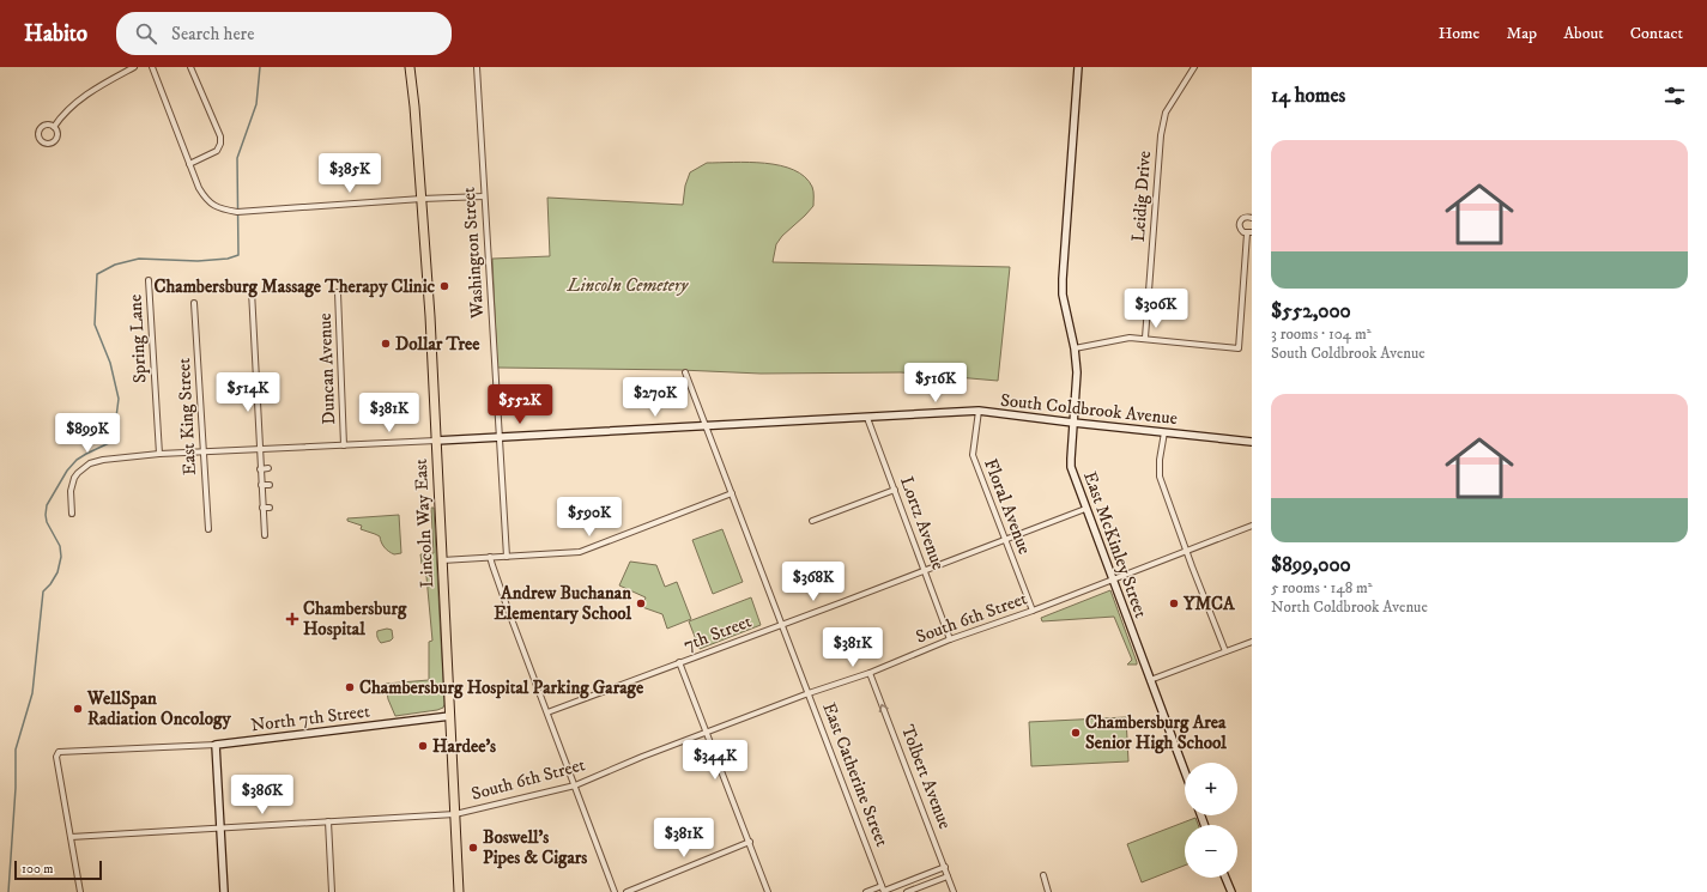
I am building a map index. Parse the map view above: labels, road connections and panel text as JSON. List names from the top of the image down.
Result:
{
  "streets": {
    "highway": ["Lincoln Way East"],
    "street": [
      "Leidig Drive",
      "Washington Street",
      "Spring Lane",
      "Duncan Avenue",
      "South Coldbrook Avenue",
      "East King Street",
      "Floral Avenue",
      "Lortz Avenue",
      "East McKinley Street",
      "South 6th Street",
      "7th Street",
      "North 7th Street",
      "East Catherine Street",
      "Tolbert Avenue"
    ]
  },
  "crossings": [
    ["Washington Street", "South Coldbrook Avenue"],
    ["South Coldbrook Avenue", "Floral Avenue"],
    ["South Coldbrook Avenue", "Lincoln Way East"],
    ["South Coldbrook Avenue", "Lortz Avenue"],
    ["South Coldbrook Avenue", "East McKinley Street"],
    ["South Coldbrook Avenue", "East Catherine Street"],
    ["Floral Avenue", "South 6th Street"],
    ["Floral Avenue", "7th Street"],
    ["Lincoln Way East", "South 6th Street"],
    ["Lincoln Way East", "North 7th Street"],
    ["Lortz Avenue", "South 6th Street"],
    ["Lortz Avenue", "7th Street"],
    ["East McKinley Street", "South 6th Street"],
    ["East McKinley Street", "7th Street"],
    ["South 6th Street", "North 7th Street"],
    ["South 6th Street", "East Catherine Street"],
    ["South 6th Street", "Tolbert Avenue"],
    ["7th Street", "East Catherine Street"]
  ],
  "one_way": ["Tolbert Avenue"],
  "parks": ["Lincoln Cemetery"],
  "places": {
    "other": [
      "Chambersburg Massage Therapy Clinic",
      "Dollar Tree",
      "Andrew Buchanan Elementary School",
      "YMCA",
      "Chambersburg Hospital Parking Garage",
      "WellSpan Radiation Oncology",
      "Chambersburg Area Senior High School",
      "Hardee's",
      "Boswell's Pipes & Cigars"
    ],
    "health": ["Chambersburg Hospital"]
  },
  "scale_bar": "100 m",
  "page": {
    "header": "Habito",
    "search": "Search here",
    "nav": [
      "Home",
      "Map",
      "About",
      "Contact"
    ],
    "heading": "14 homes",
    "list": [
      {
        "name": "$552,000",
        "note": "3 rooms · 104 m² · South Coldbrook Avenue"
      },
      {
        "name": "$899,000",
        "note": "5 rooms · 148 m² · North Coldbrook Avenue"
      }
    ],
    "price": [
      "$385K",
      "$306K",
      "$516K",
      "$514K",
      "$270K",
      "$552K",
      "$381K",
      "$899K",
      "$590K",
      "$368K",
      "$381K",
      "$344K",
      "$386K",
      "$381K"
    ],
    "map_buttons": ["+", "−"],
    "scale": "100 m"
  }
}
